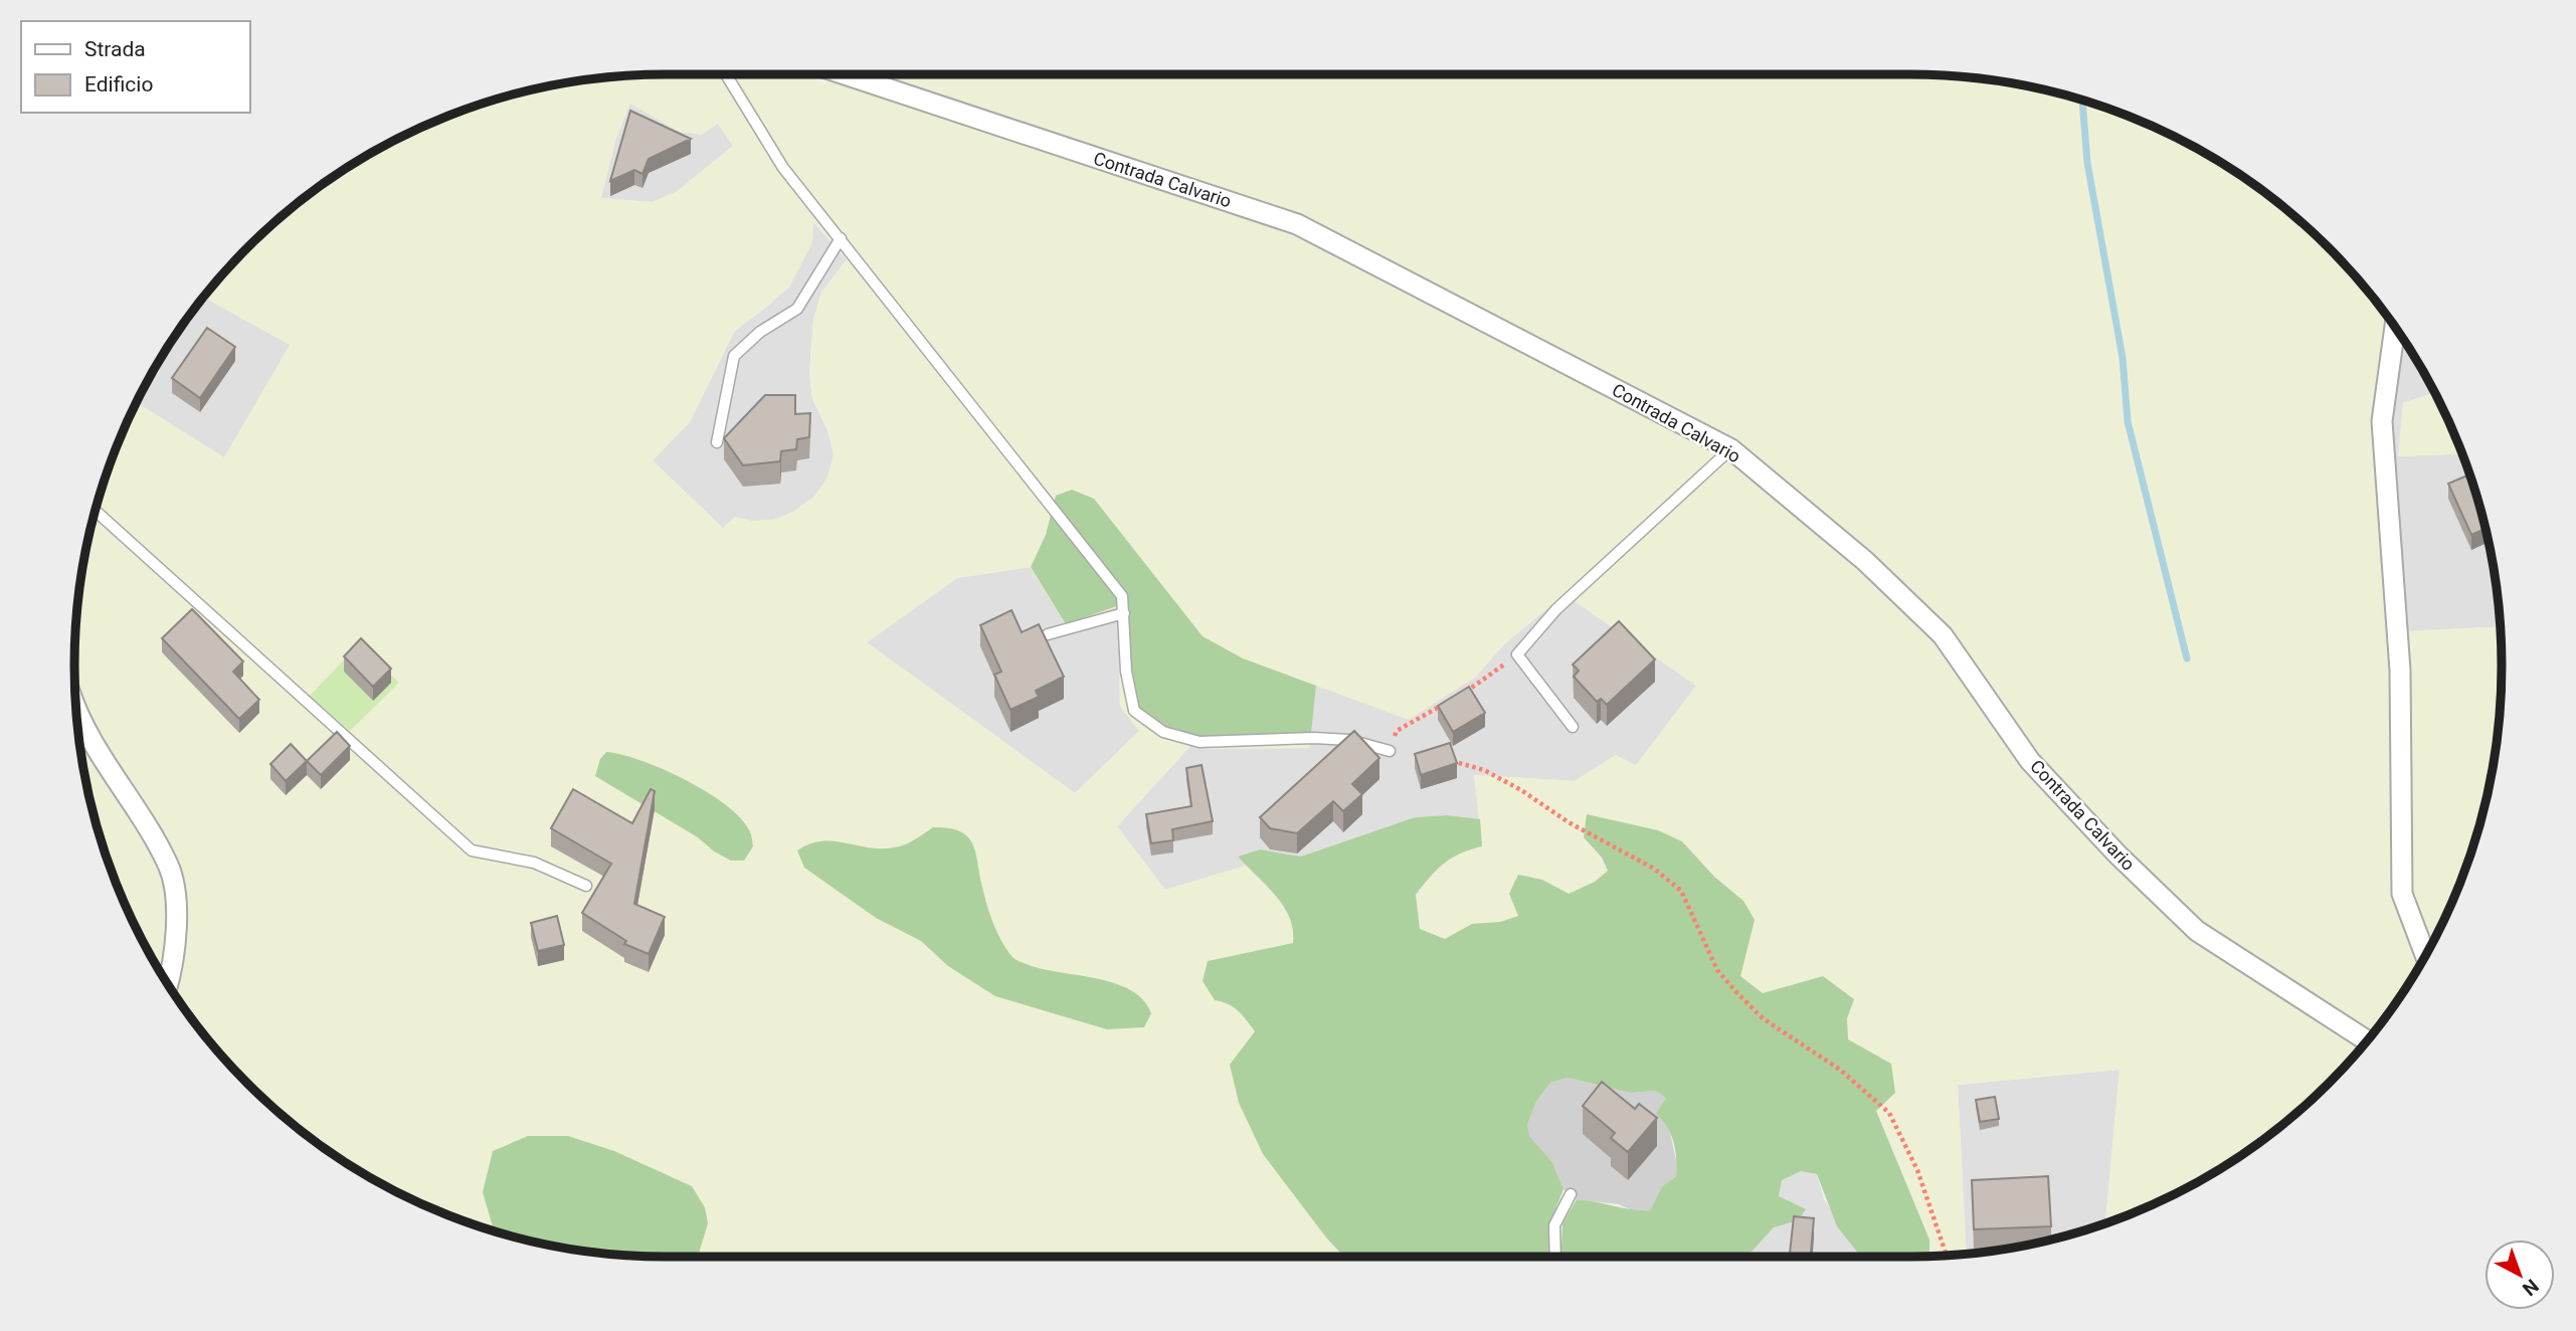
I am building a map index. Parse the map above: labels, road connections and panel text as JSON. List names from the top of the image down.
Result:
{
  "streets": {
    "street": ["Contrada Calvario"]
  },
  "legend": ["Strada", "Edificio"],
  "north": "bottom right"
}
